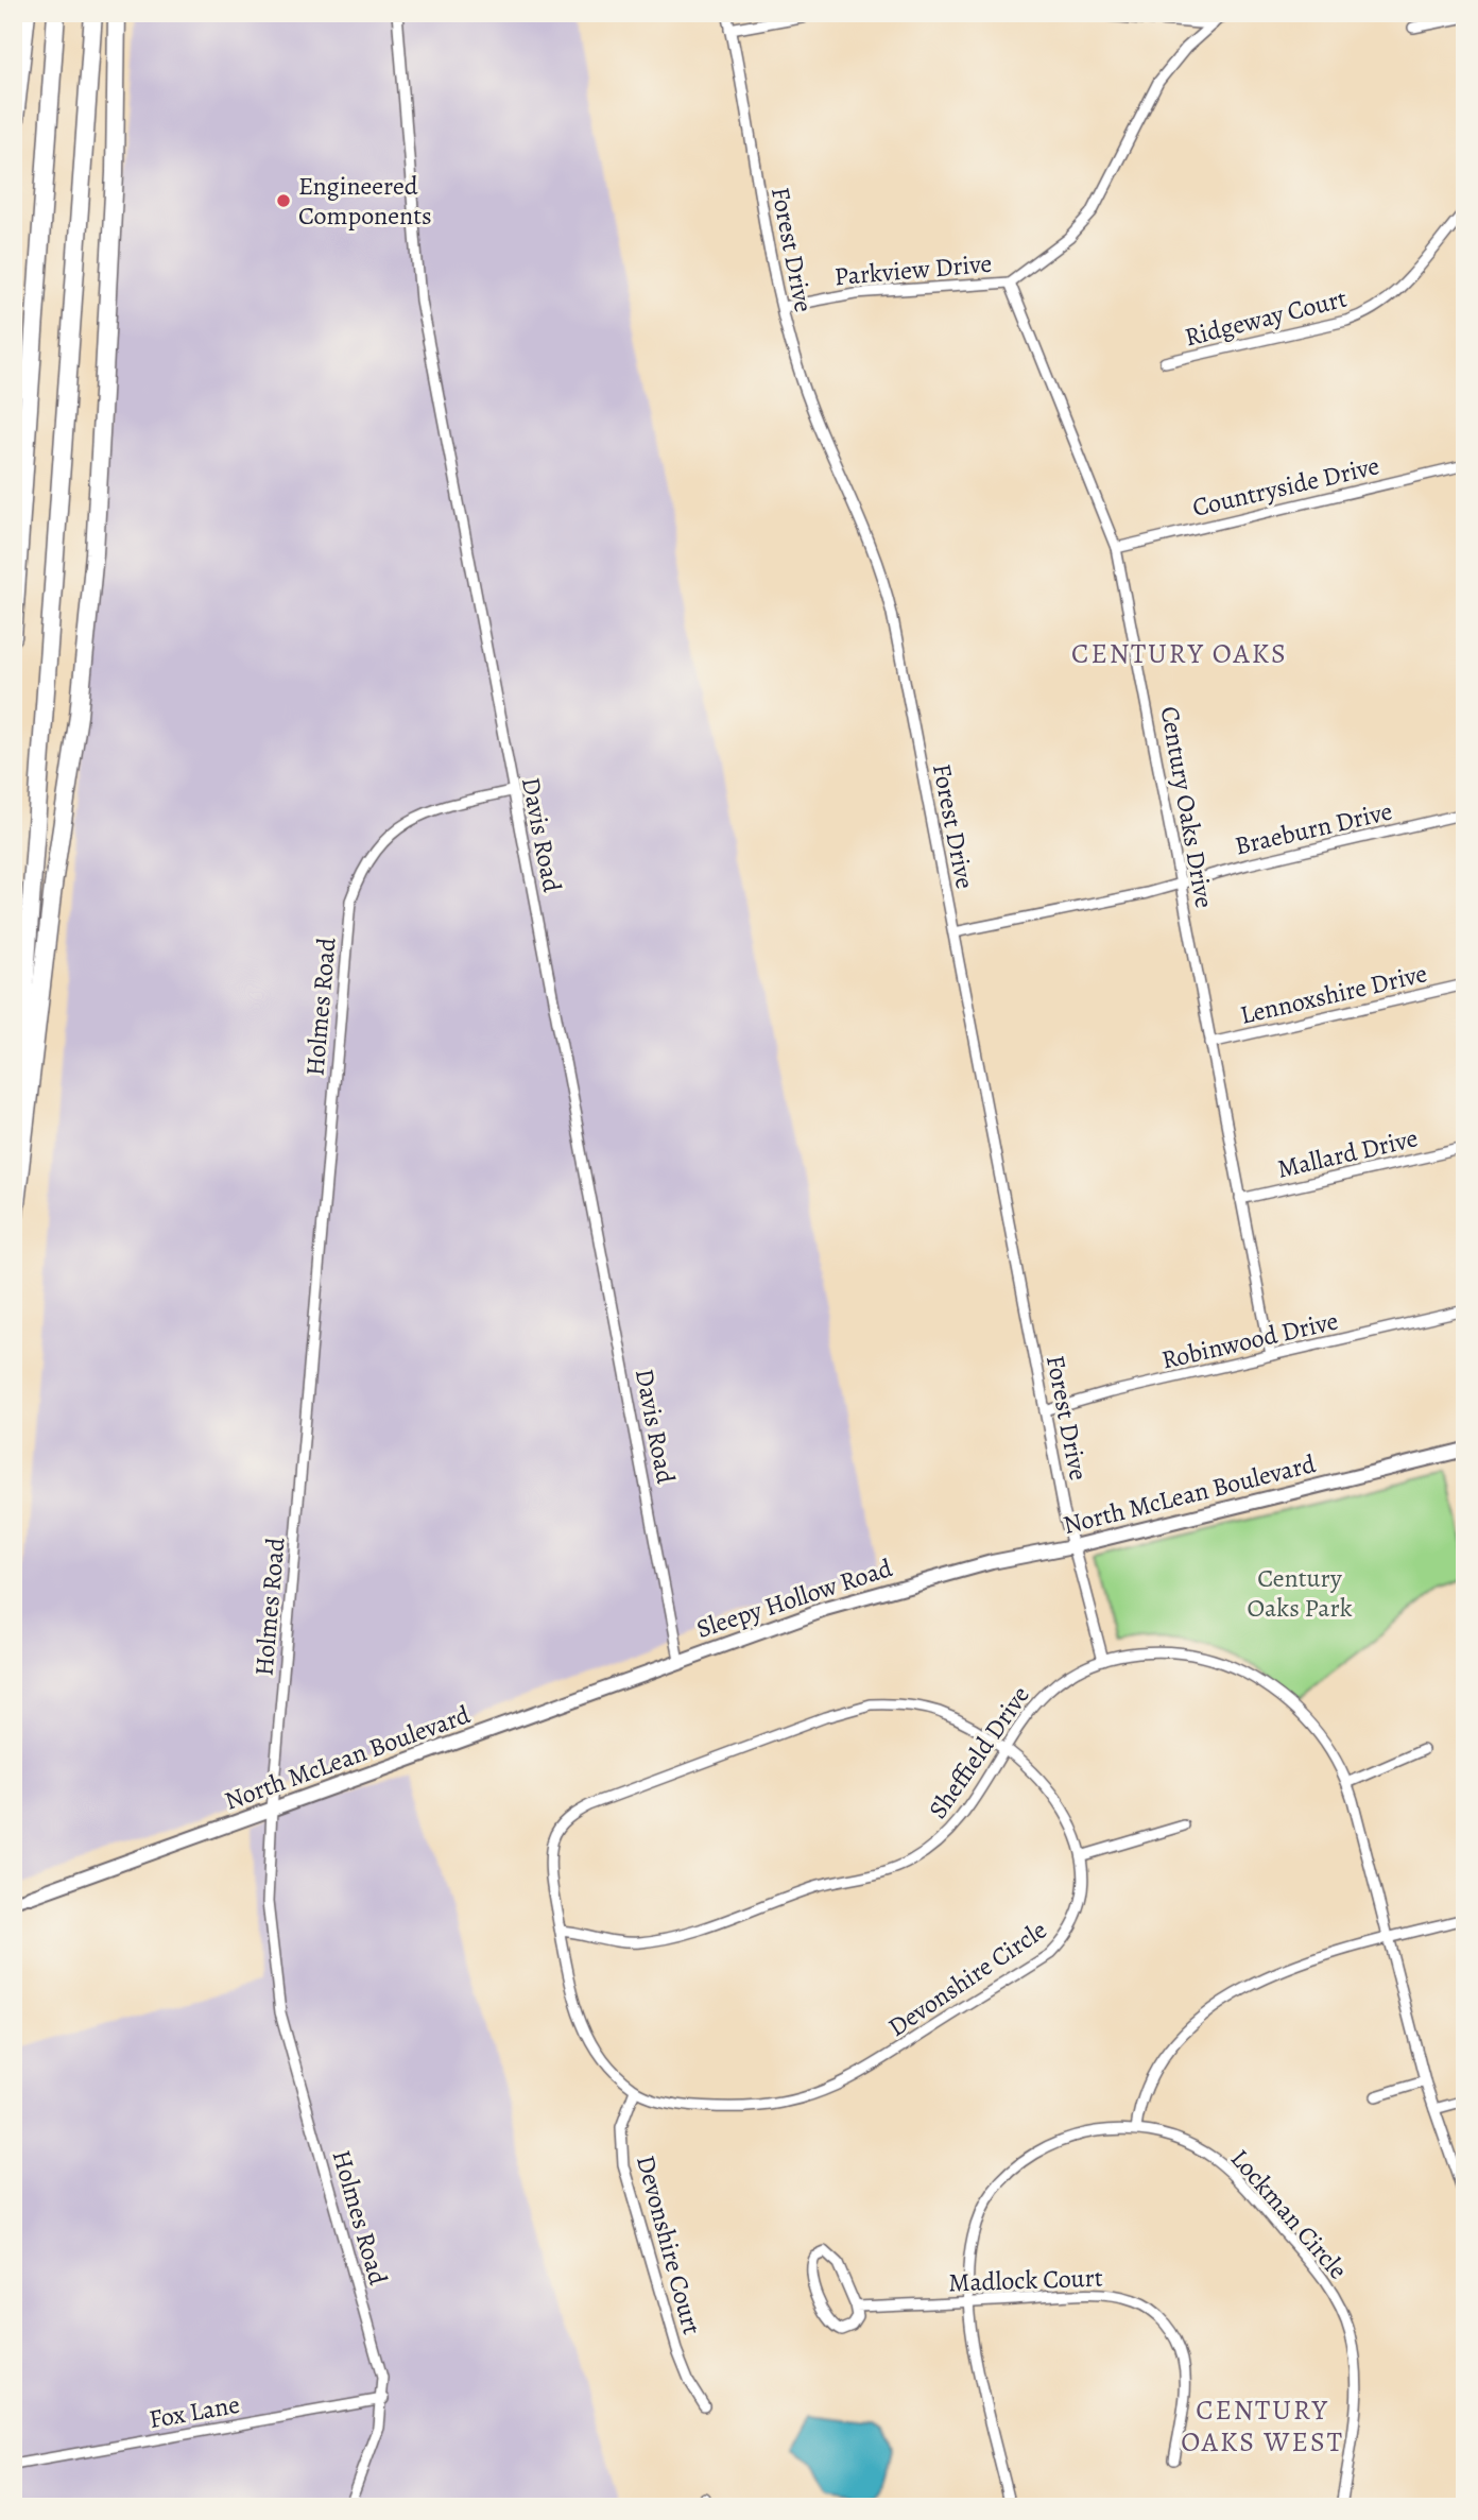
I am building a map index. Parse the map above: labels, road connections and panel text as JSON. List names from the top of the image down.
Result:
{
  "streets": {
    "main road": ["North McLean Boulevard", "Sleepy Hollow Road"],
    "street": [
      "Forest Drive",
      "Parkview Drive",
      "Ridgeway Court",
      "Countryside Drive",
      "Century Oaks Drive",
      "Braeburn Drive",
      "Davis Road",
      "Lennoxshire Drive",
      "Holmes Road",
      "Mallard Drive",
      "Robinwood Drive",
      "Sheffield Drive",
      "Devonshire Circle",
      "Lockman Circle",
      "Devonshire Court",
      "Madlock Court",
      "Fox Lane"
    ]
  },
  "crossings": [
    ["Forest Drive", "Parkview Drive"],
    ["Forest Drive", "Braeburn Drive"],
    ["Forest Drive", "Robinwood Drive"],
    ["Forest Drive", "North McLean Boulevard"],
    ["Forest Drive", "Sheffield Drive"],
    ["Parkview Drive", "Century Oaks Drive"],
    ["Countryside Drive", "Century Oaks Drive"],
    ["Century Oaks Drive", "Braeburn Drive"],
    ["Century Oaks Drive", "Lennoxshire Drive"],
    ["Century Oaks Drive", "Mallard Drive"],
    ["Century Oaks Drive", "Robinwood Drive"],
    ["Davis Road", "Holmes Road"],
    ["Davis Road", "North McLean Boulevard"],
    ["Davis Road", "Sleepy Hollow Road"],
    ["Holmes Road", "North McLean Boulevard"],
    ["Holmes Road", "Fox Lane"],
    ["North McLean Boulevard", "Sleepy Hollow Road"],
    ["Sheffield Drive", "Devonshire Circle"],
    ["Devonshire Circle", "Devonshire Court"],
    ["Lockman Circle", "Madlock Court"]
  ],
  "districts": ["CENTURY OAKS", "CENTURY OAKS WEST"],
  "parks": ["Century Oaks Park"],
  "places": ["Engineered Components"]
}
